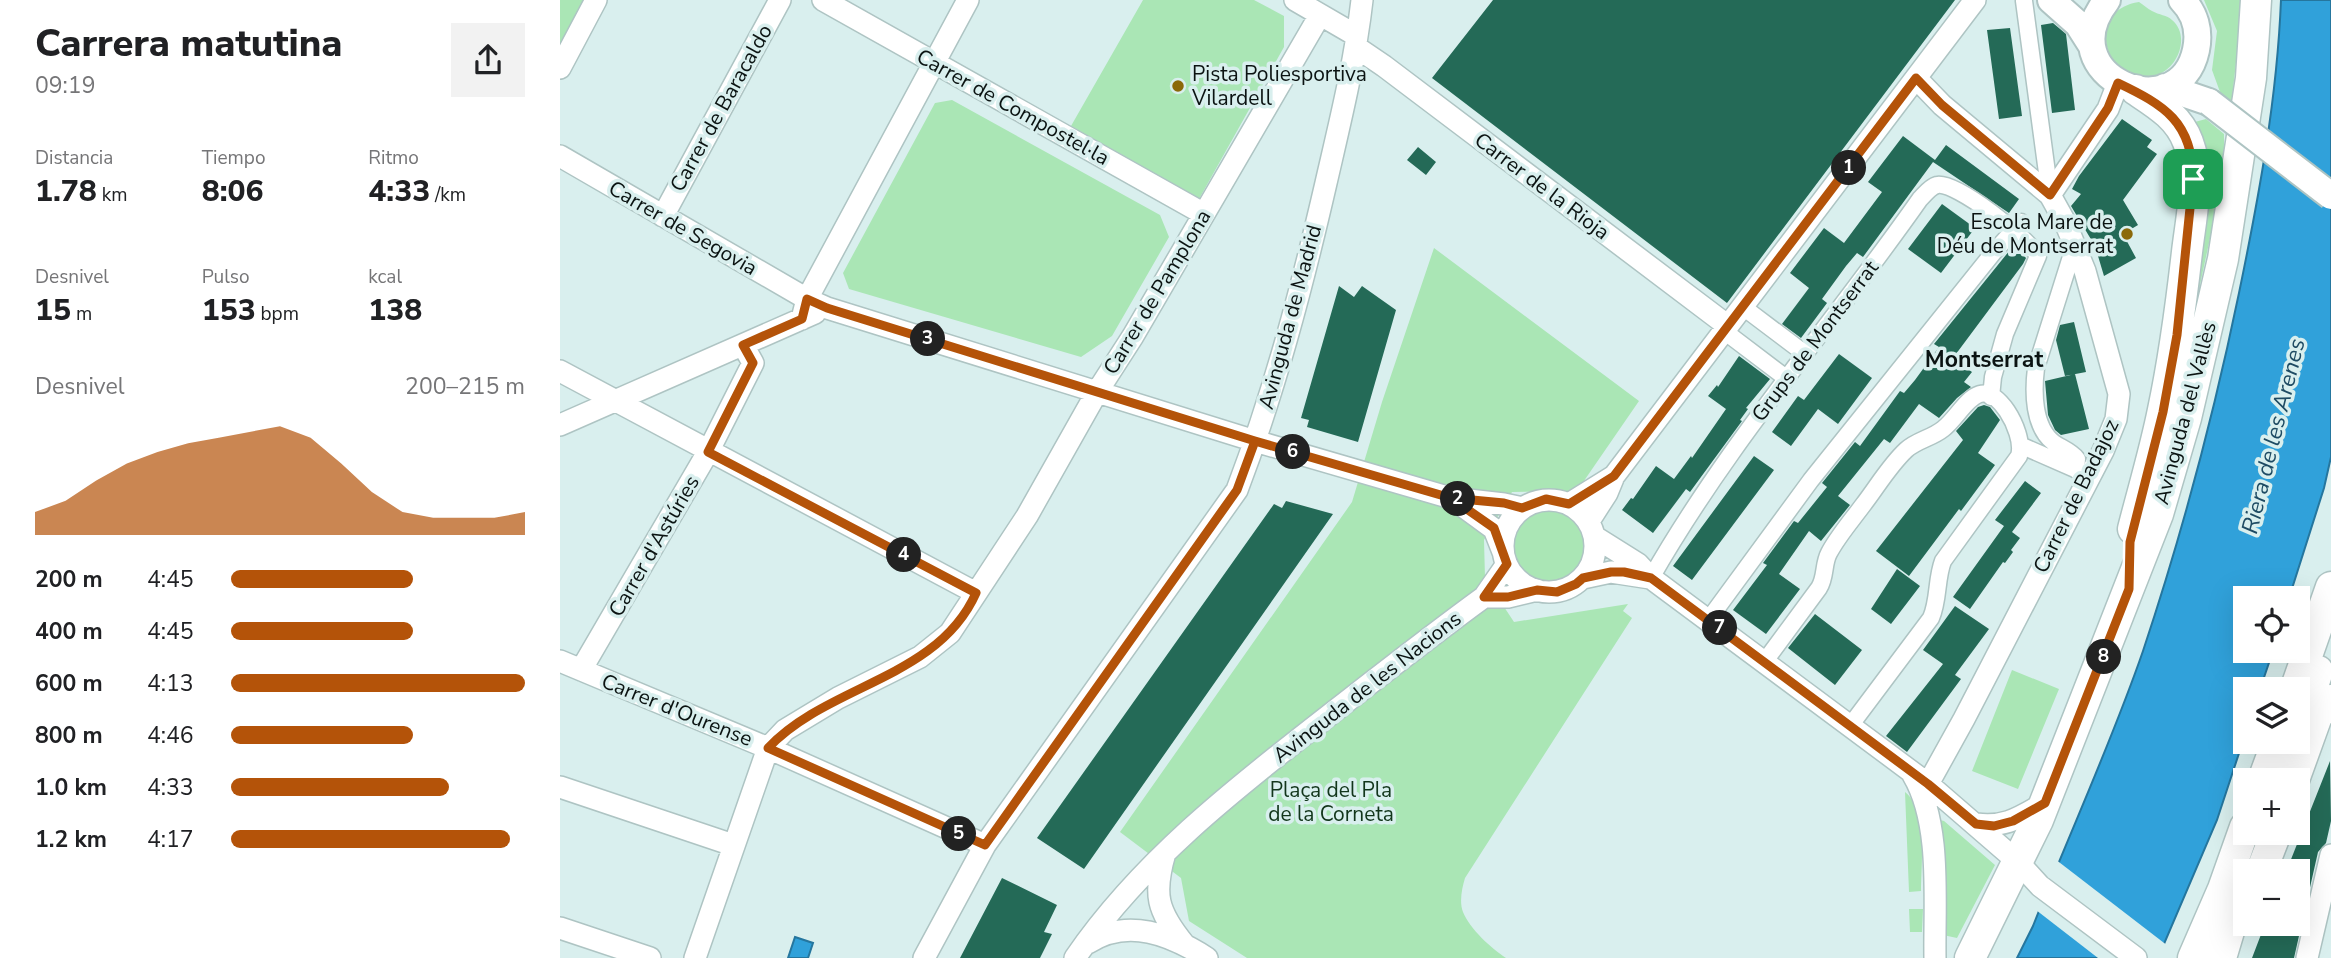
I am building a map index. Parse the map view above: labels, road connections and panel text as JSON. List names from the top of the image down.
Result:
{
  "streets": {
    "main road": ["Avinguda del Vallès"],
    "street": [
      "Carrer de Compostel·la",
      "Carrer de Baracaldo",
      "Carrer de la Rioja",
      "Carrer de Segovia",
      "Carrer de Pamplona",
      "Avinguda de Madrid",
      "Grups de Montserrat",
      "Carrer de Badajoz",
      "Carrer d'Astúries",
      "Avinguda de les Nacions",
      "Carrer d'Ourense"
    ]
  },
  "crossings": [
    ["Carrer de Compostel·la", "Carrer de Pamplona"],
    ["Carrer de Baracaldo", "Carrer de Segovia"],
    ["Carrer de la Rioja", "Carrer de Pamplona"],
    ["Carrer de la Rioja", "Avinguda de Madrid"],
    ["Carrer de Segovia", "Carrer de Pamplona"],
    ["Carrer de Segovia", "Avinguda de Madrid"],
    ["Carrer de Pamplona", "Carrer d'Ourense"],
    ["Avinguda de Madrid", "Carrer d'Ourense"],
    ["Carrer d'Astúries", "Carrer d'Ourense"]
  ],
  "districts": ["Montserrat"],
  "water": ["Riera de les Arenes"],
  "parks": ["Plaça del Pla de la Corneta"],
  "places": ["Pista Poliesportiva Vilardell", "Escola Mare de Déu de Montserrat"],
  "page": {
    "heading": ["Carrera matutina", "09:19"],
    "stats": [
      ["Distancia", "1.78 km"],
      ["Tiempo", "8:06"],
      ["Ritmo", "4:33 /km"],
      ["Desnivel", "15 m"],
      ["Pulso", "153 bpm"],
      ["kcal", "138"]
    ],
    "pins": [
      "1",
      "3",
      "6",
      "2",
      "4",
      "7",
      "8",
      "5"
    ],
    "chart": ["Desnivel", "200–215 m"],
    "list": [
      {
        "name": "200 m",
        "note": "4:45"
      },
      {
        "name": "400 m",
        "note": "4:45"
      },
      {
        "name": "600 m",
        "note": "4:13"
      },
      {
        "name": "800 m",
        "note": "4:46"
      },
      {
        "name": "1.0 km",
        "note": "4:33"
      },
      {
        "name": "1.2 km",
        "note": "4:17"
      }
    ],
    "map_buttons": ["+", "−"]
  }
}
